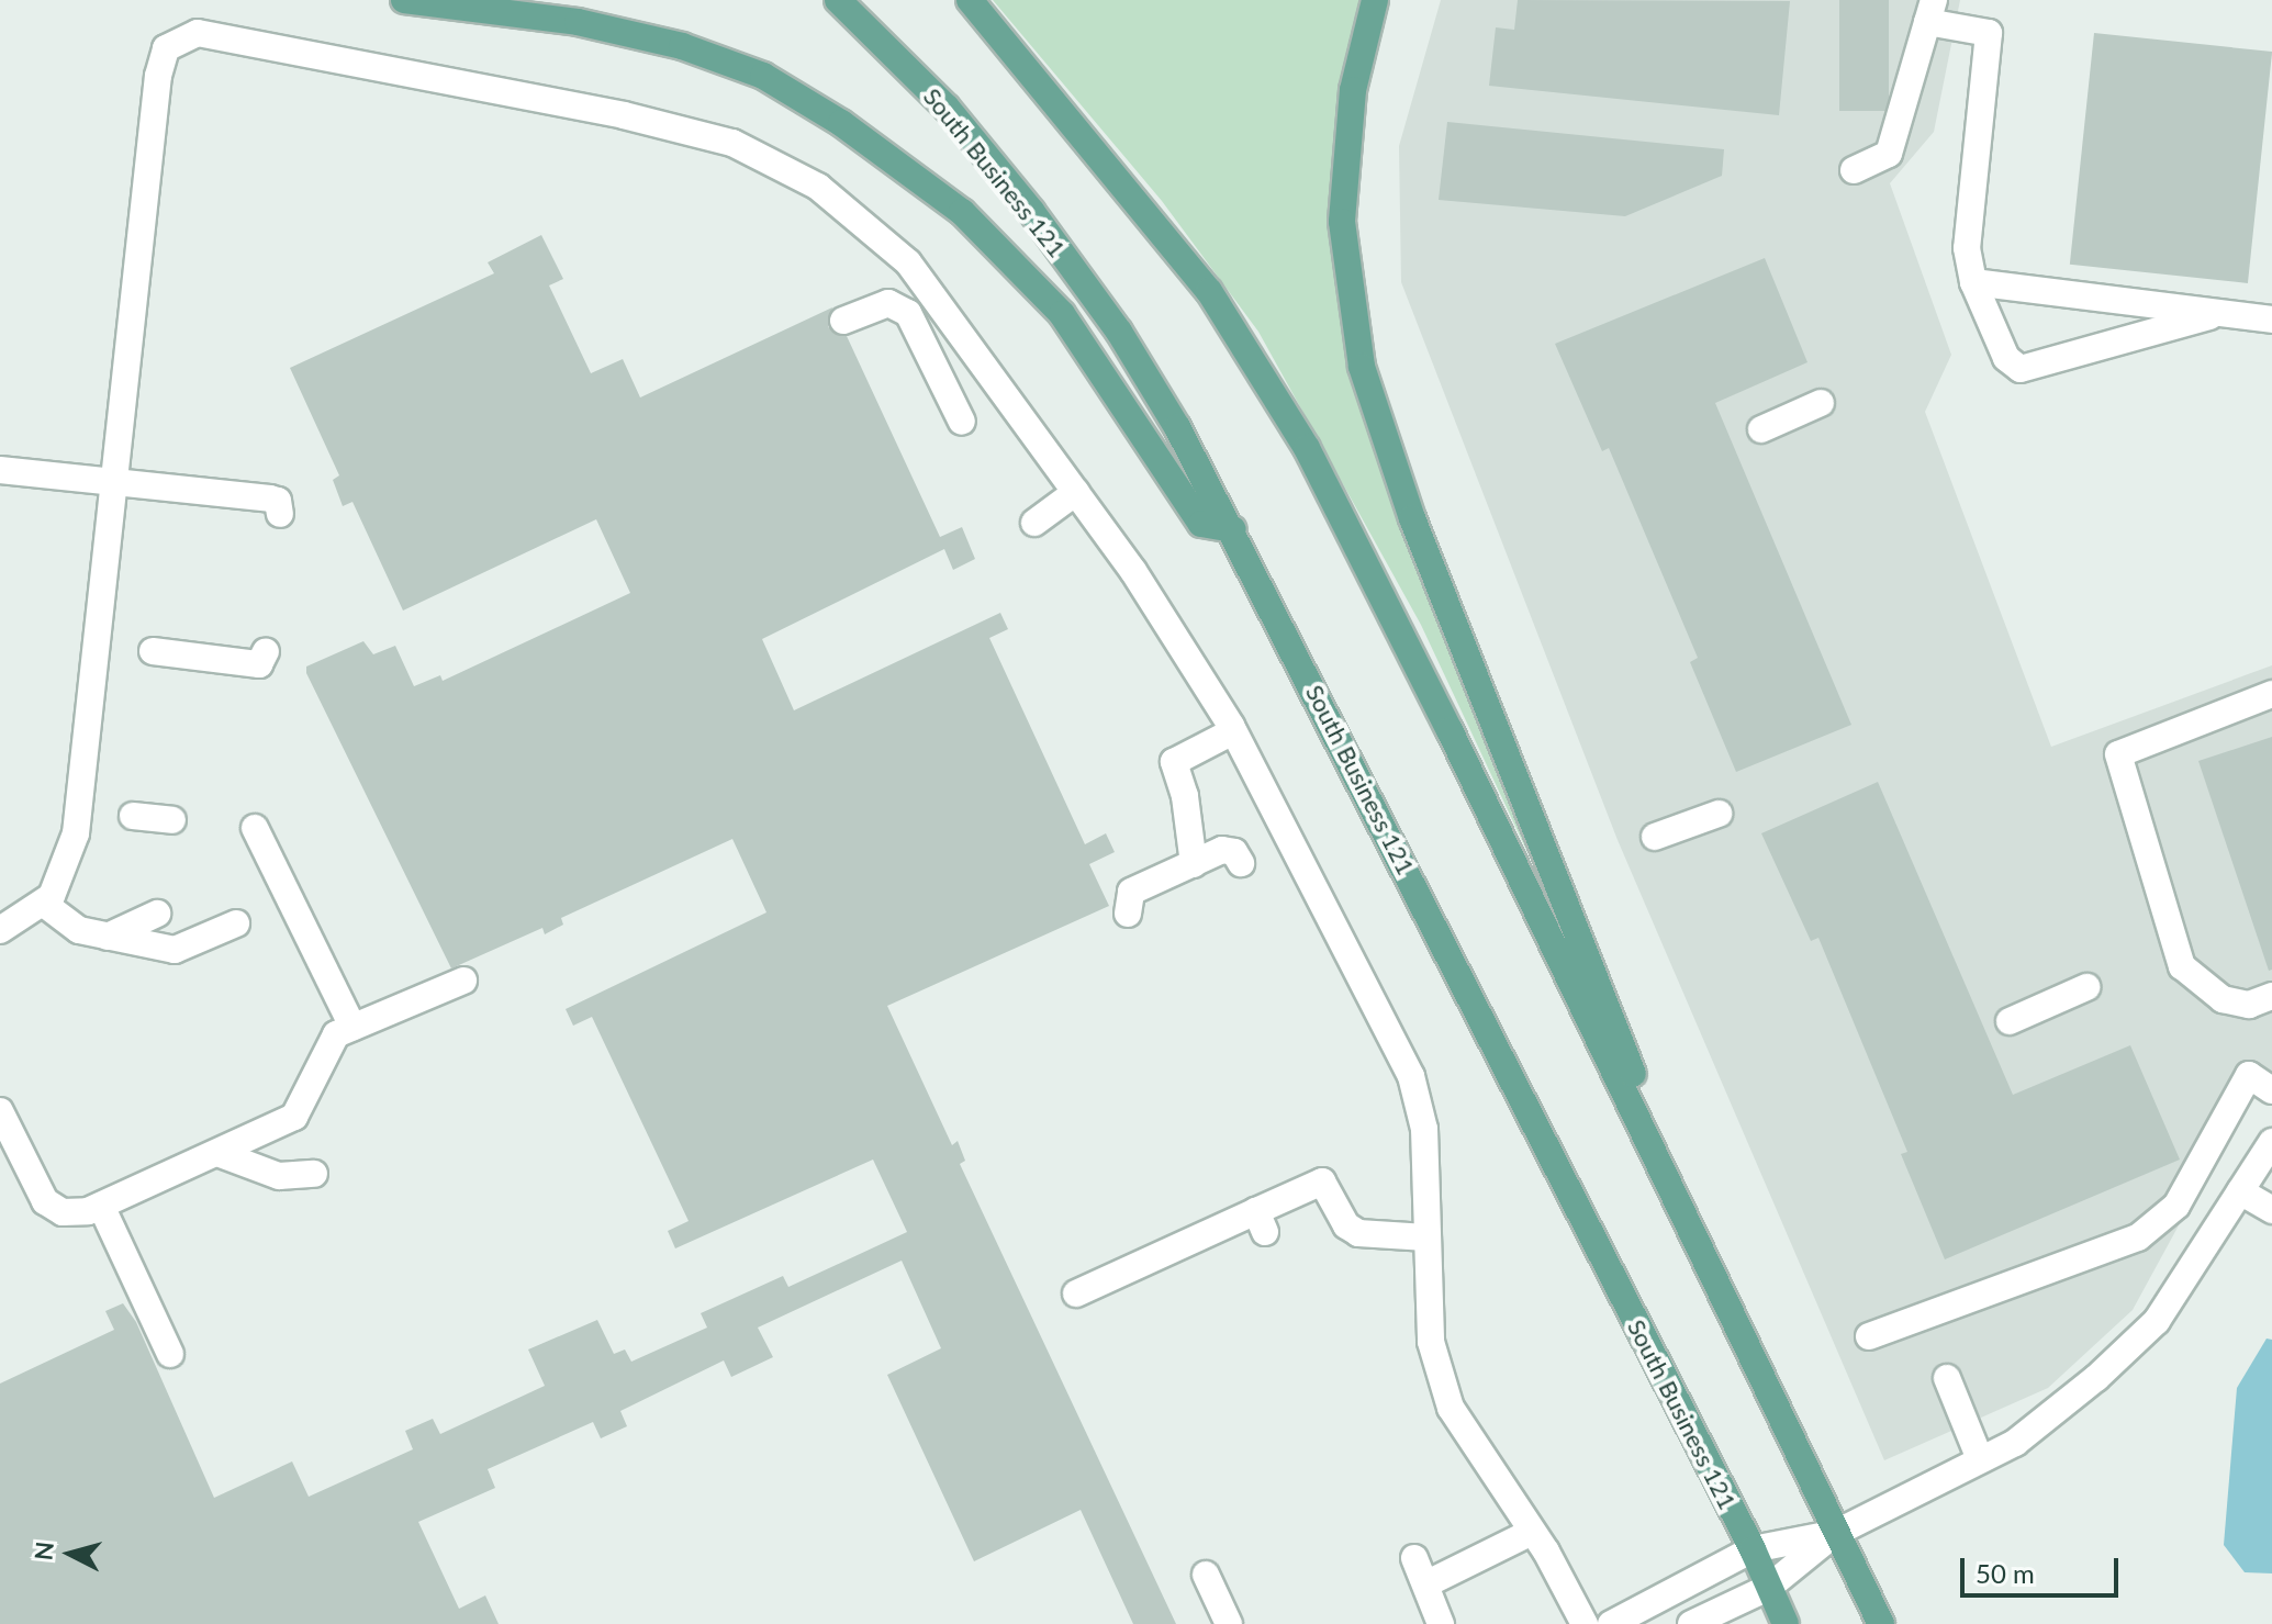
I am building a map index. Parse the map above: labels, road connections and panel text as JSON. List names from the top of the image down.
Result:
{
  "streets": {
    "main road": ["South Business 121"]
  },
  "scale_bar": "50 m",
  "north": "left"
}
